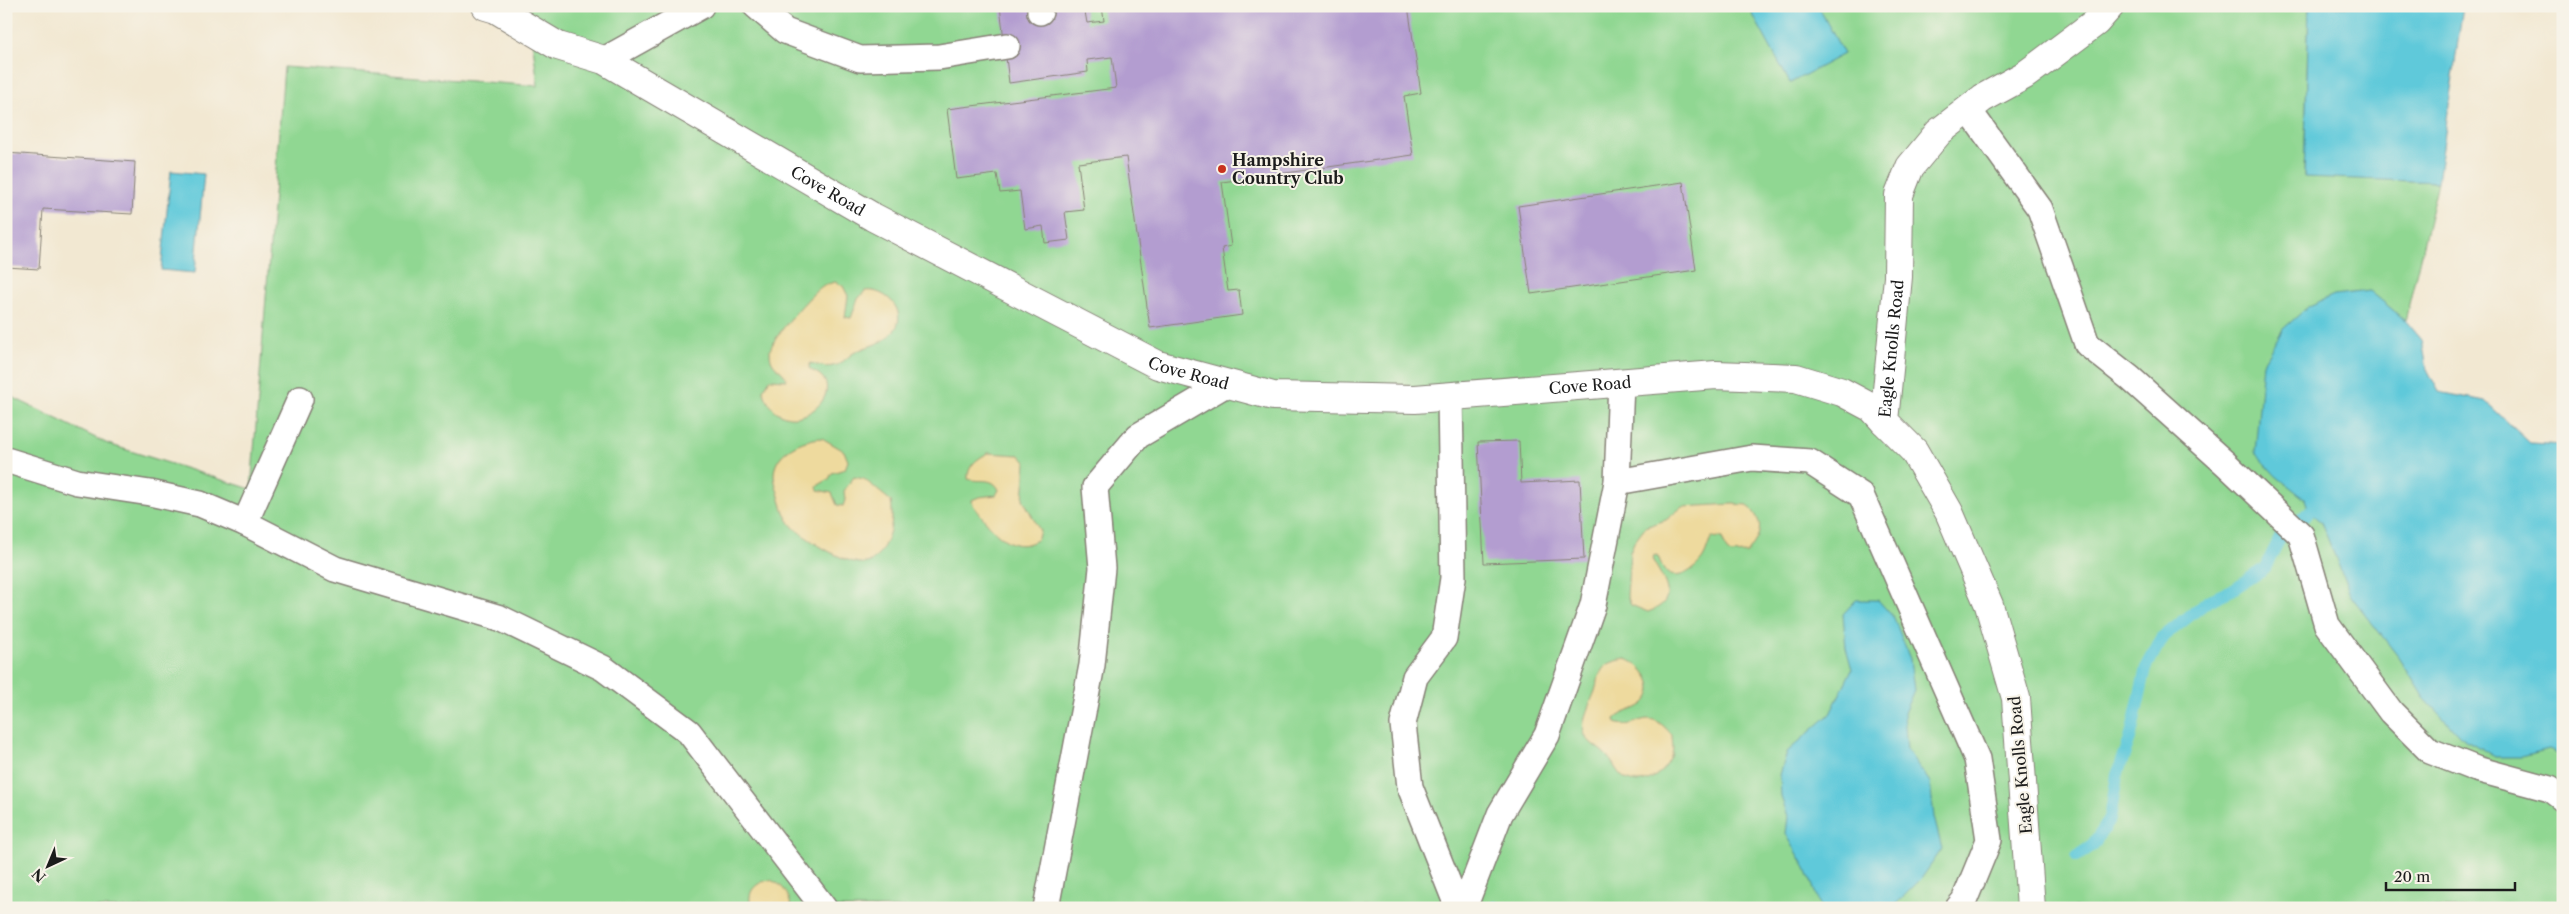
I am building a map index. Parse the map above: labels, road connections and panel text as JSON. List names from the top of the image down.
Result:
{
  "streets": {
    "street": ["Cove Road", "Eagle Knolls Road"]
  },
  "crossings": [
    ["Cove Road", "Eagle Knolls Road"]
  ],
  "places": ["Hampshire Country Club"],
  "scale_bar": "20 m",
  "north": "bottom left"
}
